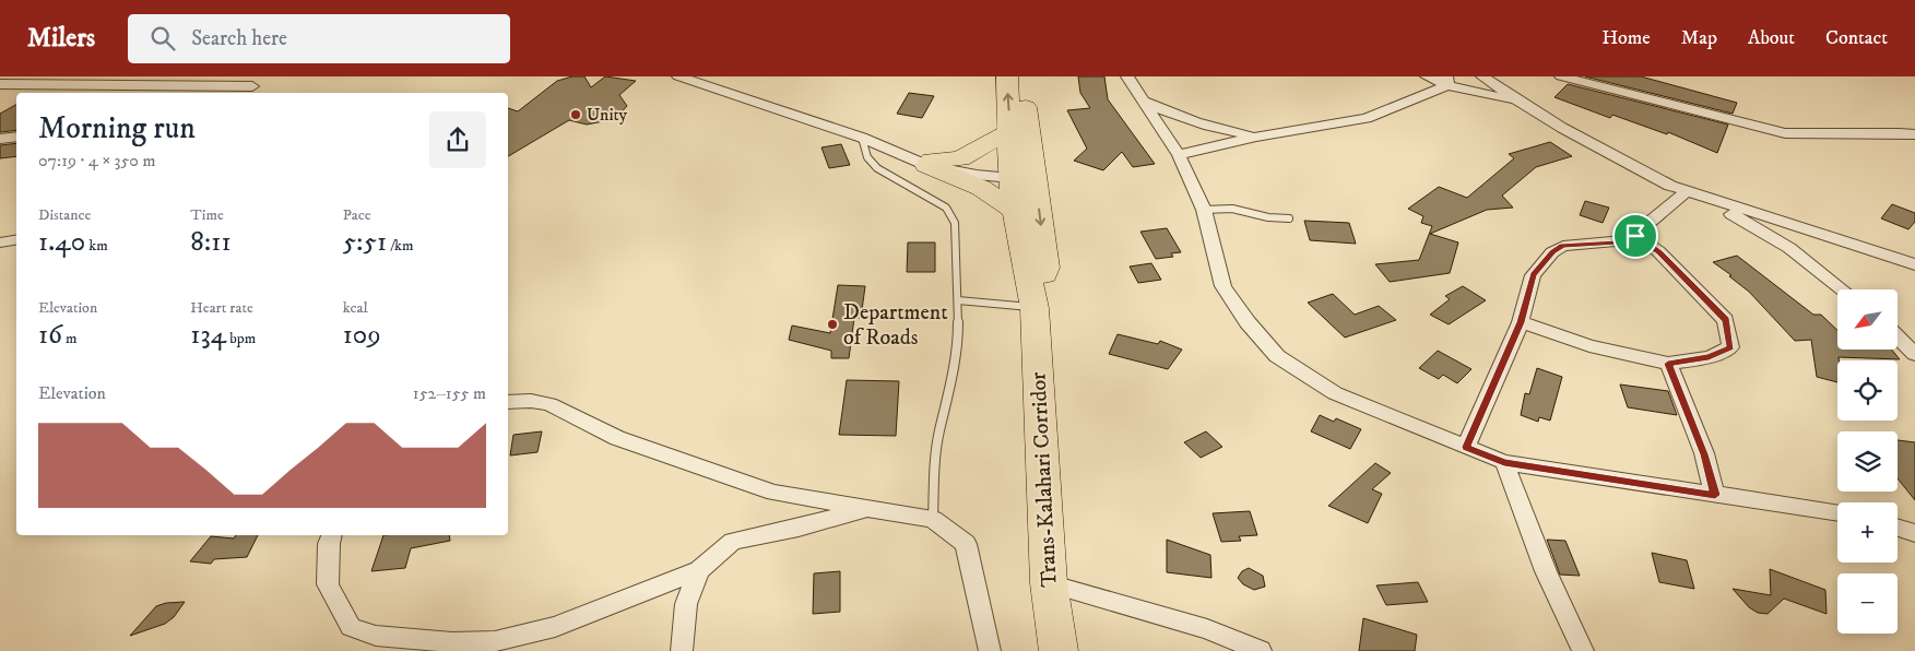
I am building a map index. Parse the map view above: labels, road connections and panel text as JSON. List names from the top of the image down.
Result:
{
  "streets": {
    "highway": ["Trans-Kalahari Corridor"]
  },
  "places": ["Unity", "Department of Roads"],
  "north": "bottom left",
  "page": {
    "header": "Milers",
    "search": "Search here",
    "nav": [
      "Home",
      "Map",
      "About",
      "Contact"
    ],
    "heading": ["Morning run", "07:19 · 4 × 350 m"],
    "stats": [
      ["Distance", "1.40 km"],
      ["Time", "8:11"],
      ["Pace", "5:51 /km"],
      ["Elevation", "16 m"],
      ["Heart rate", "134 bpm"],
      ["kcal", "109"]
    ],
    "map_buttons": ["+", "−"],
    "chart": ["Elevation", "152–155 m"]
  }
}
